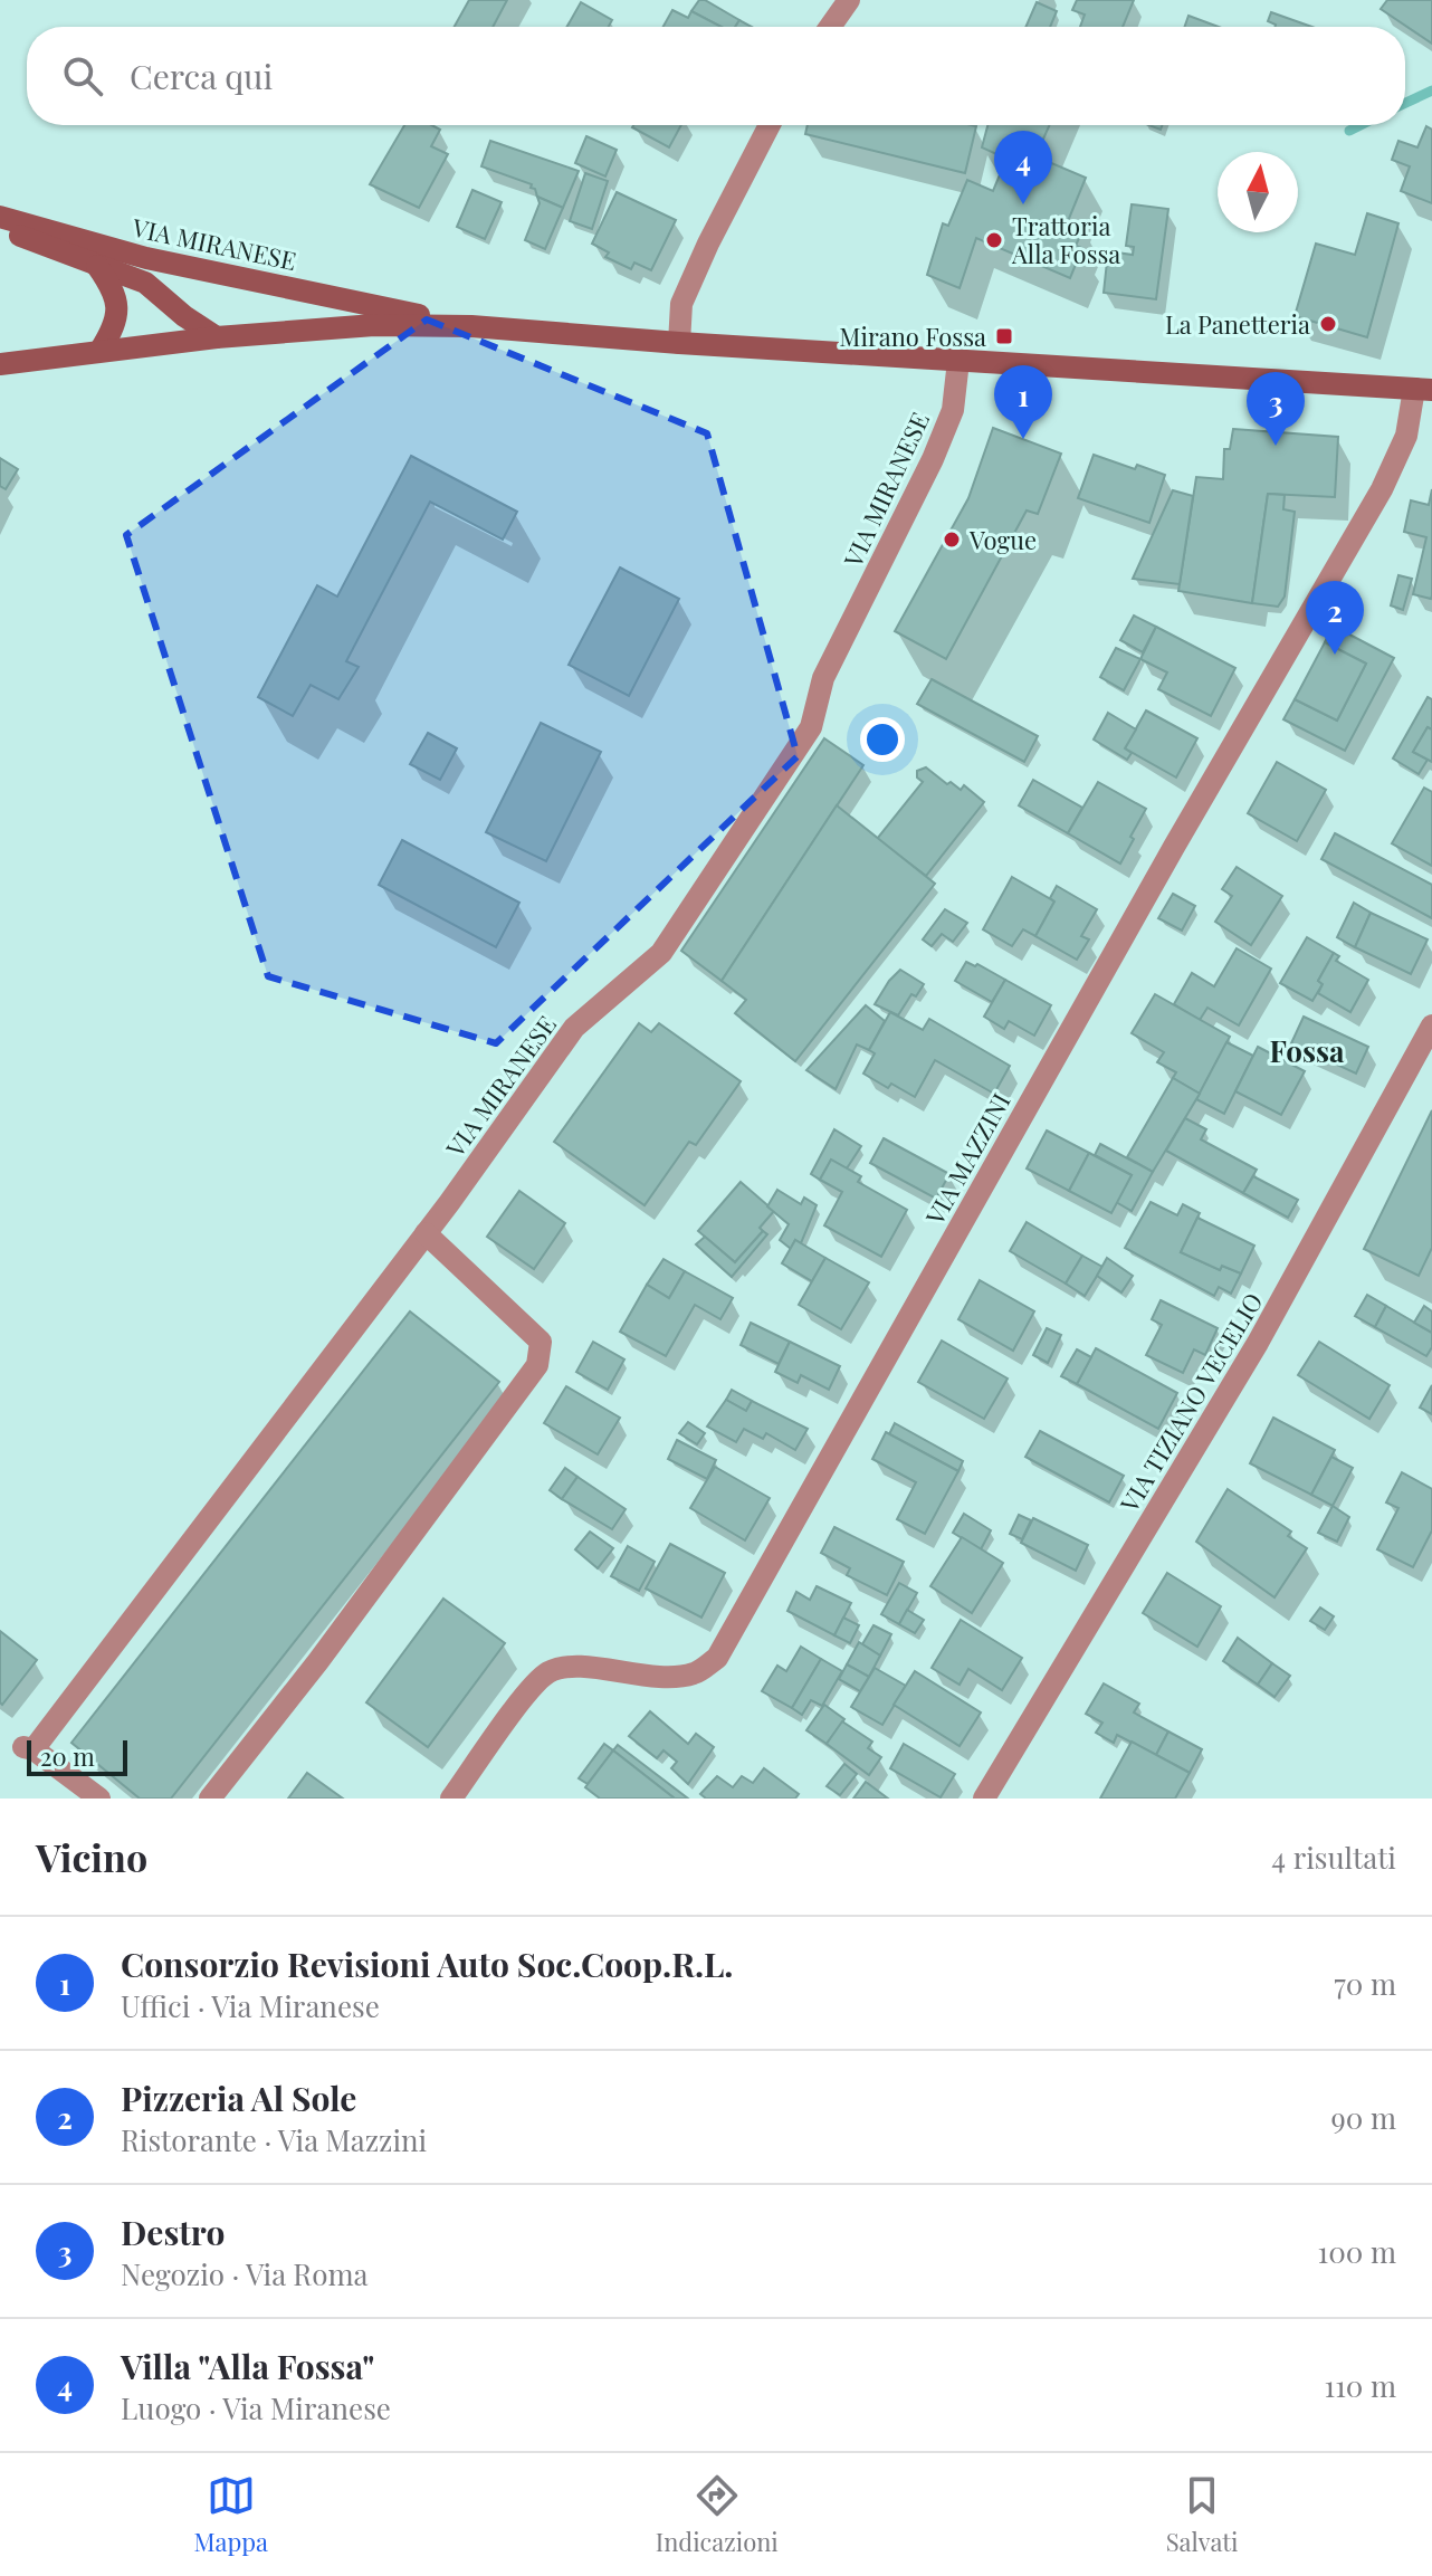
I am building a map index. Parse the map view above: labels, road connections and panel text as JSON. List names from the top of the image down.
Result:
{
  "streets": {
    "main road": ["VIA MIRANESE"],
    "street": ["VIA MAZZINI", "VIA TIZIANO VECELIO"]
  },
  "crossings": [
    ["VIA MIRANESE", "VIA MAZZINI"]
  ],
  "districts": ["Fossa"],
  "places": {
    "other": ["Trattoria Alla Fossa", "La Panetteria", "Vogue"],
    "transit": ["Mirano Fossa"]
  },
  "scale_bar": "20 m",
  "north": "top",
  "page": {
    "search": "Cerca qui",
    "pins": [
      "4",
      "1",
      "3",
      "2"
    ],
    "scale": "20 m",
    "heading": ["Vicino", "4 risultati"],
    "list": [
      {
        "mark": "1",
        "name": "Consorzio Revisioni Auto Soc.Coop.R.L.",
        "note": "Uffici · Via Miranese",
        "value": "70 m"
      },
      {
        "mark": "2",
        "name": "Pizzeria Al Sole",
        "note": "Ristorante · Via Mazzini",
        "value": "90 m"
      },
      {
        "mark": "3",
        "name": "Destro",
        "note": "Negozio · Via Roma",
        "value": "100 m"
      },
      {
        "mark": "4",
        "name": "Villa \"Alla Fossa\"",
        "note": "Luogo · Via Miranese",
        "value": "110 m"
      }
    ],
    "nav": ["Mappa", "Indicazioni", "Salvati"]
  }
}
